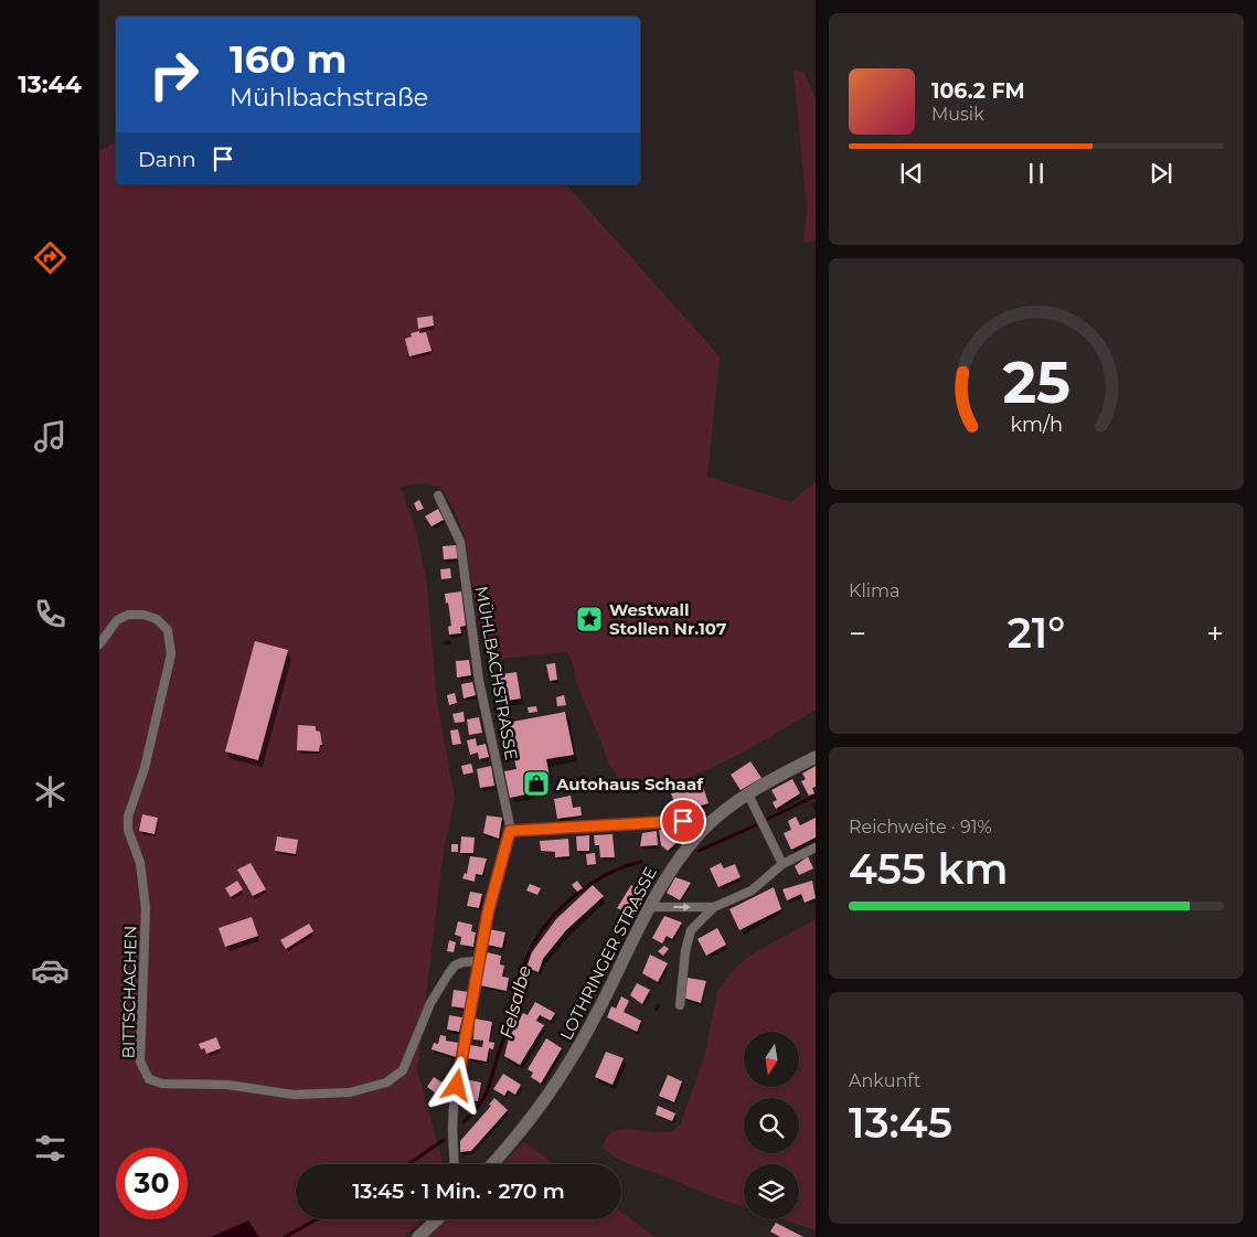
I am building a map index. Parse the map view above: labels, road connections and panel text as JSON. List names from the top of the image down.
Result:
{
  "streets": {
    "main road": ["LOTHRINGER STRASSE"],
    "street": ["MÜHLBACHSTRASSE", "BITTSCHACHEN"]
  },
  "water": ["Felsalbe"],
  "places": {
    "place": ["Westwall Stollen Nr.107"],
    "shop": ["Autohaus Schaaf"]
  },
  "north": "bottom",
  "page": {
    "tabs": "13:44",
    "turn": ["160 m", "Mühlbachstraße"],
    "song": ["106.2 FM", "Musik"],
    "then": "Dann",
    "tile": [
      "Klima",
      ["Reichweite · 91%", "455 km"],
      ["Ankunft", "13:45"]
    ],
    "heat": ["−", "21°", "+"],
    "limit": "30",
    "trip": "13:45 · 1 Min. · 270 m",
    "gauge": ["25", "km/h"]
  }
}
